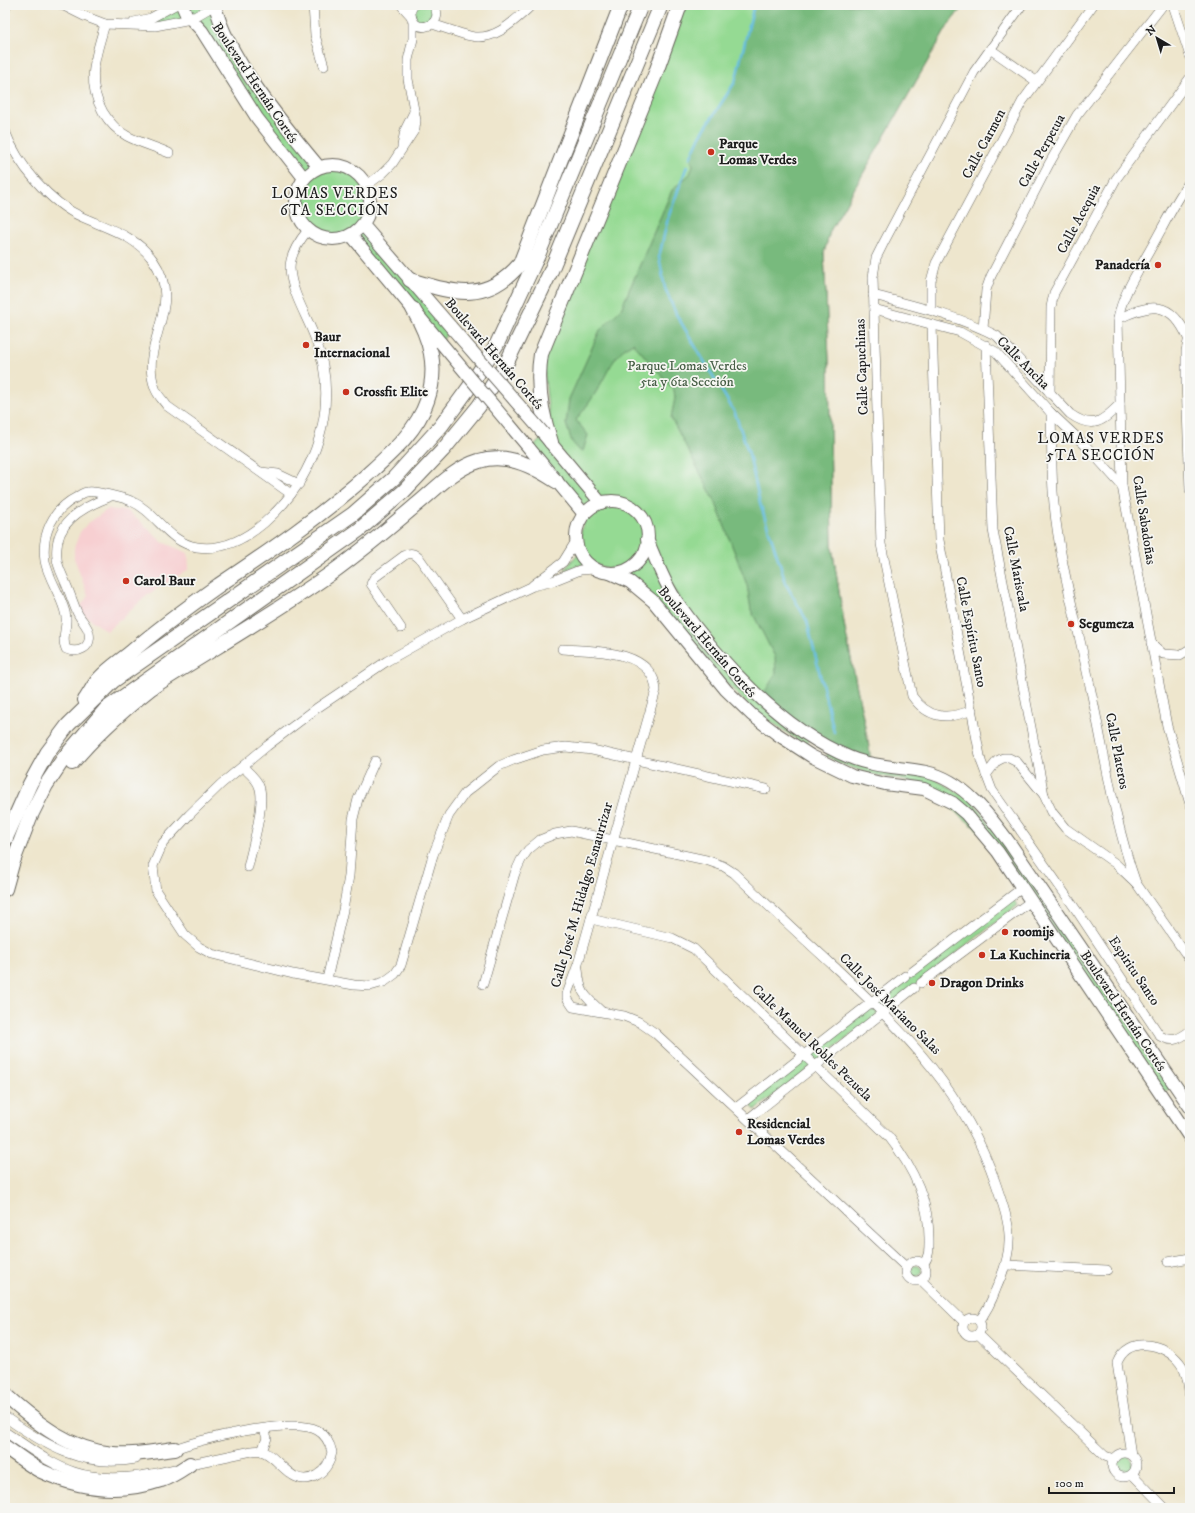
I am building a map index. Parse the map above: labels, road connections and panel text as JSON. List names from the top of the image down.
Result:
{
  "streets": {
    "main road": ["Boulevard Hernán Cortés"],
    "street": [
      "Calle Carmen",
      "Calle Perpetua",
      "Calle Acequia",
      "Calle Ancha",
      "Calle Capuchinas",
      "Calle Sabadoñas",
      "Calle Mariscala",
      "Calle Espíritu Santo",
      "Calle Plateros",
      "Calle José M. Hidalgo Esnaurrizar",
      "Espiritu Santo",
      "Calle José Mariano Salas",
      "Calle Manuel Robles Pezuela"
    ]
  },
  "crossings": [
    ["Calle Carmen", "Calle Ancha"],
    ["Calle Perpetua", "Calle Ancha"],
    ["Calle Acequia", "Calle Ancha"],
    ["Calle Ancha", "Calle Capuchinas"],
    ["Calle Ancha", "Calle Sabadoñas"],
    ["Calle Ancha", "Calle Mariscala"],
    ["Calle Ancha", "Calle Espíritu Santo"],
    ["Calle Ancha", "Calle Plateros"],
    ["Calle Capuchinas", "Calle Espíritu Santo"],
    ["Calle Espíritu Santo", "Espiritu Santo"],
    ["Calle José M. Hidalgo Esnaurrizar", "Calle José Mariano Salas"],
    ["Calle José M. Hidalgo Esnaurrizar", "Calle Manuel Robles Pezuela"]
  ],
  "districts": ["LOMAS VERDES 6TA SECCIÓN", "LOMAS VERDES 5TA SECCIÓN"],
  "parks": ["Parque Lomas Verdes 5ta y 6ta Sección"],
  "places": [
    "Parque Lomas Verdes",
    "Panadería",
    "Baur Internacional",
    "Crossfit Elite",
    "Carol Baur",
    "Segumeza",
    "roomijs",
    "La Kuchineria",
    "Dragon Drinks",
    "Residencial Lomas Verdes"
  ],
  "scale_bar": "100 m",
  "north": "top left"
}
